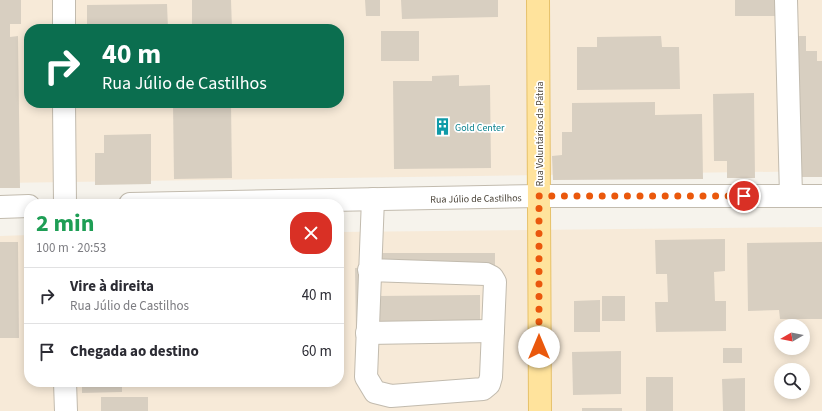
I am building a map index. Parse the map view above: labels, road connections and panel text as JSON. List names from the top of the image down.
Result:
{
  "streets": {
    "main road": ["Rua Voluntários da Pátria"],
    "street": ["Rua Júlio de Castilhos"]
  },
  "crossings": [
    ["Rua Voluntários da Pátria", "Rua Júlio de Castilhos"]
  ],
  "places": {
    "building": ["Gold Center"]
  },
  "north": "left",
  "page": {
    "turn": ["40 m", "Rua Júlio de Castilhos"],
    "heading": ["2 min", "100 m · 20:53"],
    "list": [
      {
        "name": "Vire à direita",
        "note": "Rua Júlio de Castilhos",
        "value": "40 m"
      },
      {
        "name": "Chegada ao destino",
        "value": "60 m"
      }
    ]
  }
}
